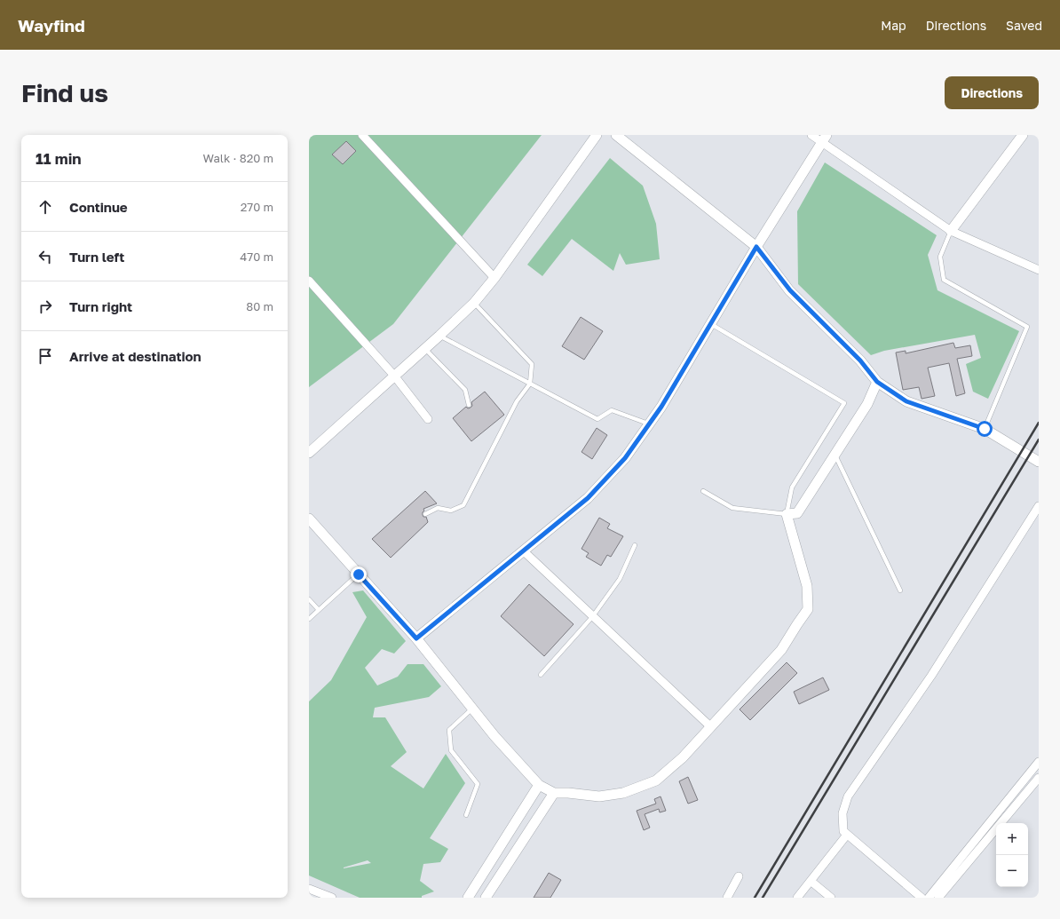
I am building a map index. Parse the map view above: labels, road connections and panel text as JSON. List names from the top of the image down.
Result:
{
  "page": {
    "header": "Wayfind",
    "nav": ["Map", "Directions", "Saved"],
    "buttons": "Directions",
    "title": "Find us",
    "heading": ["11 min", "Walk · 820 m"],
    "list": [
      ["Continue", "270 m"],
      ["Turn left", "470 m"],
      ["Turn right", "80 m"],
      "Arrive at destination"
    ],
    "map_buttons": ["+", "−"]
  }
}
